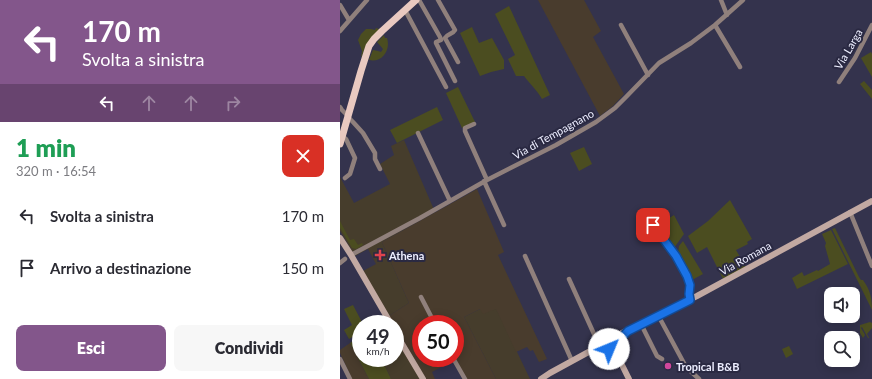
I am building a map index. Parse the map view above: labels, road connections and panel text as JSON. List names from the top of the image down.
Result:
{
  "streets": {
    "main road": ["Via Romana"],
    "street": ["Via Larga", "Via di Tempagnano"]
  },
  "places": {
    "health": ["Athena"],
    "other": ["Tropical B&B"]
  },
  "page": {
    "turn": ["170 m", "Svolta a sinistra"],
    "heading": ["1 min", "320 m · 16:54"],
    "list": [
      {
        "name": "Svolta a sinistra",
        "value": "170 m"
      },
      {
        "name": "Arrivo a destinazione",
        "value": "150 m"
      }
    ],
    "speed": "49 km/h",
    "limit": "50",
    "buttons": ["Esci", "Condividi"]
  }
}
